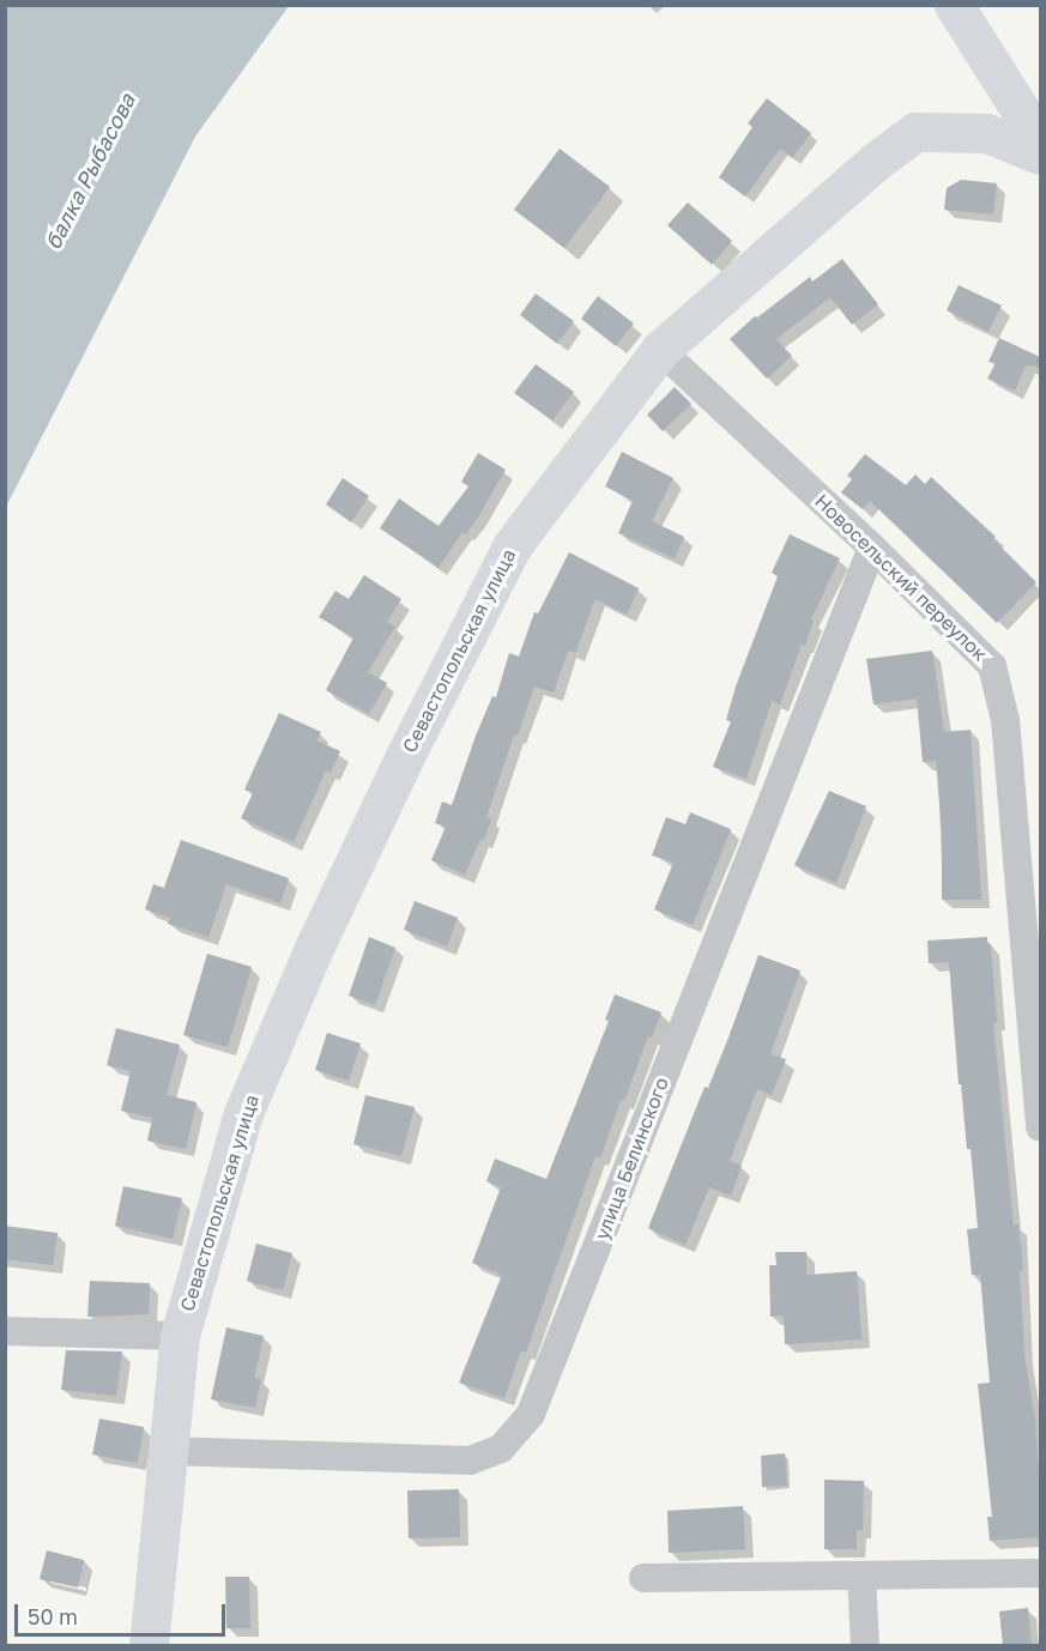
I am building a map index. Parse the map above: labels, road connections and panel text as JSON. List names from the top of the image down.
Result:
{
  "streets": {
    "main road": ["Севастопольская улица"],
    "street": ["Новосельский переулок", "улица Белинского"]
  },
  "crossings": [
    ["Новосельский переулок", "Севастопольская улица"],
    ["Новосельский переулок", "улица Белинского"],
    ["Севастопольская улица", "улица Белинского"]
  ],
  "water": ["балка Рыбасова"],
  "scale_bar": "50 m"
}
